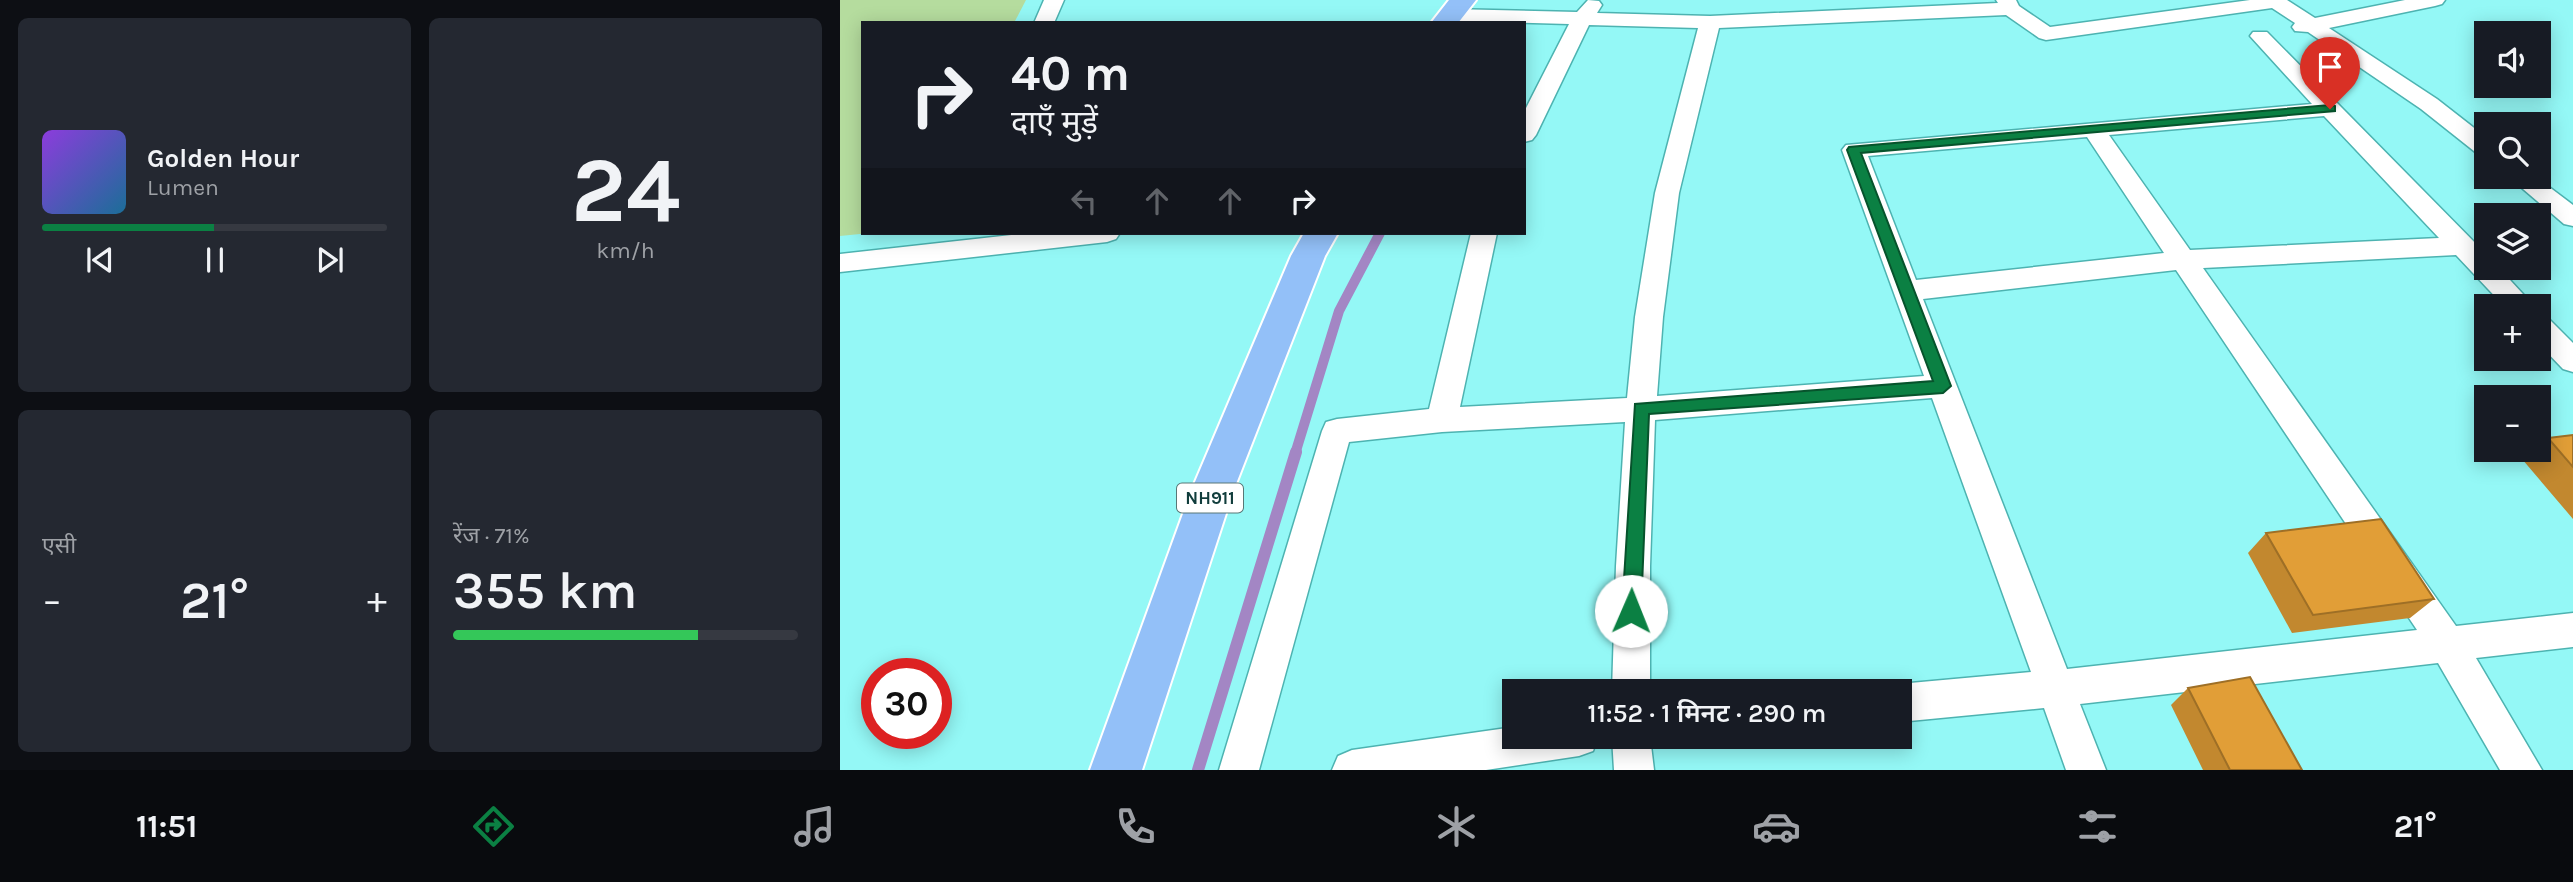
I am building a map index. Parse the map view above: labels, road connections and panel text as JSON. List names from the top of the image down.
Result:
{
  "streets": {
    "highway": ["NH911"]
  },
  "page": {
    "tile": [
      ["24", "km/h"],
      "एसी",
      ["रेंज · 71%", "355 km"]
    ],
    "map_buttons": ["+", "−"],
    "turn": ["40 m", "दाएँ मुड़ें"],
    "song": ["Golden Hour", "Lumen"],
    "heat": ["−", "21°", "+"],
    "limit": "30",
    "trip": "11:52 · 1 मिनट · 290 m",
    "tabs": ["11:51", "21°"]
  }
}
